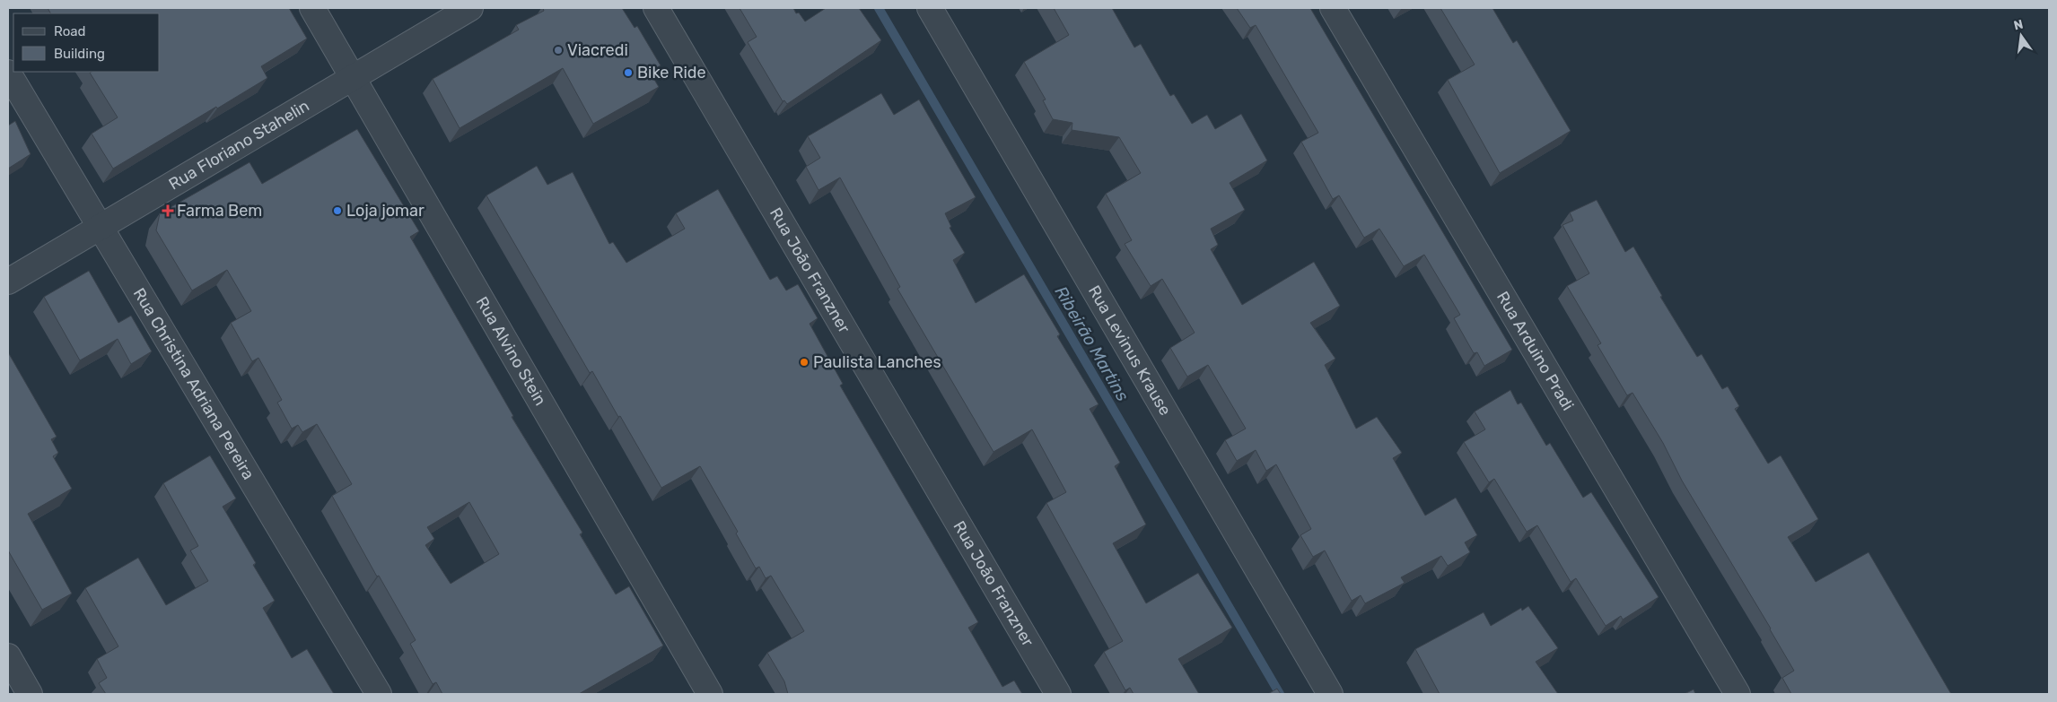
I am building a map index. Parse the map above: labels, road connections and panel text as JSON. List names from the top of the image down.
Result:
{
  "streets": {
    "street": [
      "Rua Floriano Stahelin",
      "Rua João Franzner",
      "Rua Alvino Stein",
      "Rua Levinus Krause",
      "Rua Arduino Pradi",
      "Rua Christina Adriana Pereira"
    ]
  },
  "crossings": [
    ["Rua Floriano Stahelin", "Rua Alvino Stein"],
    ["Rua Floriano Stahelin", "Rua Christina Adriana Pereira"]
  ],
  "water": ["Ribeirão Martins"],
  "places": {
    "other": [
      "Viacredi",
      "Bike Ride",
      "Loja jomar",
      "Paulista Lanches"
    ],
    "health": ["Farma Bem"]
  },
  "legend": ["Road", "Building"],
  "north": "top"
}
